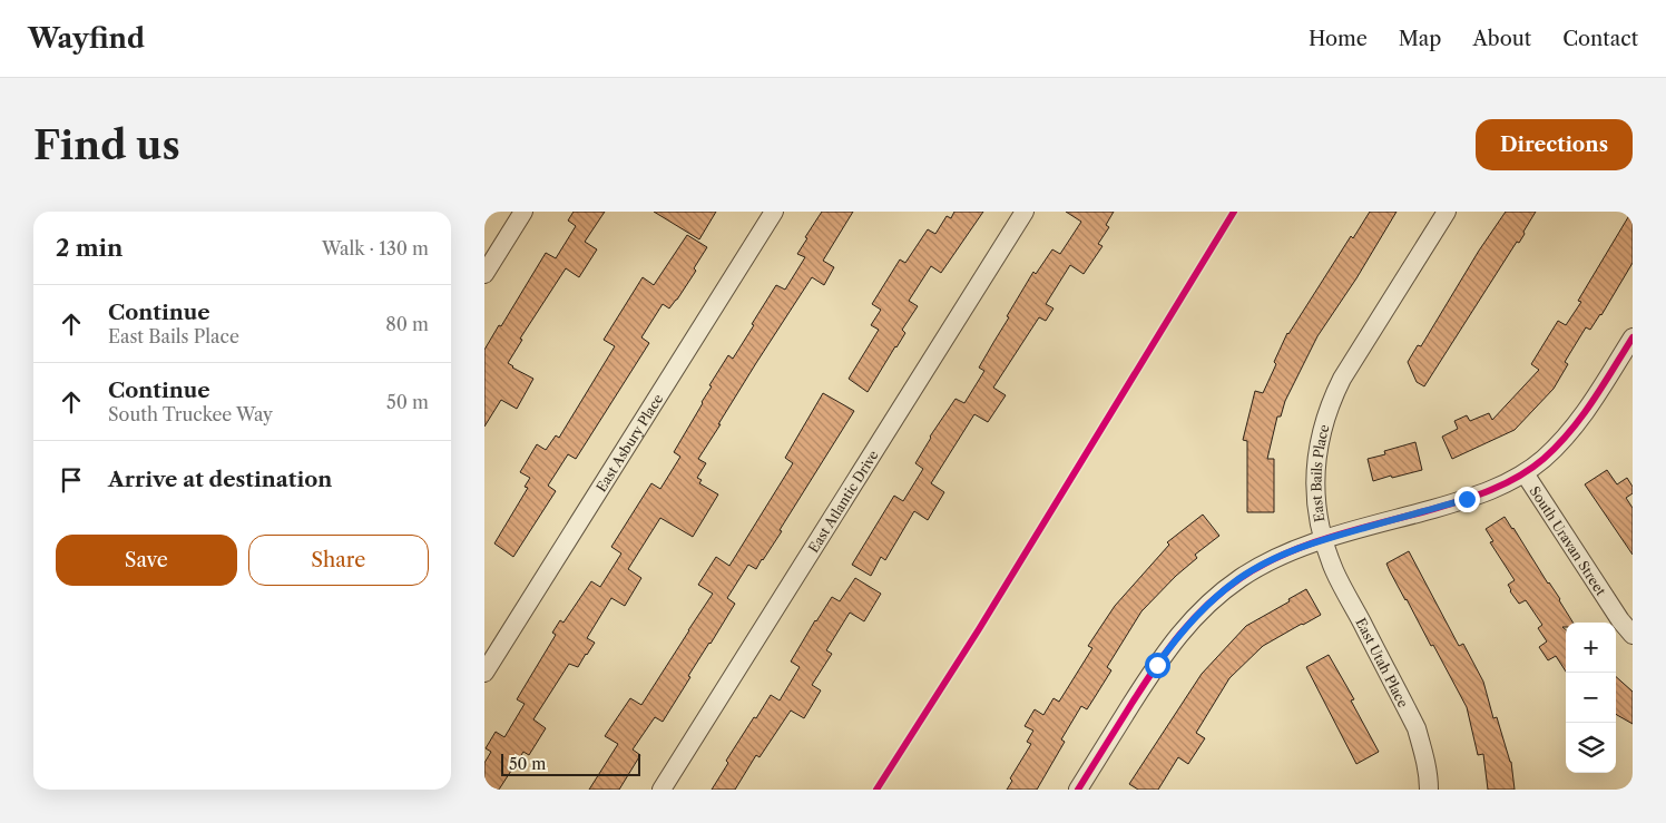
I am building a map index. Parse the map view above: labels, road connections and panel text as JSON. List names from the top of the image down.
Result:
{
  "streets": {
    "street": [
      "East Asbury Place",
      "East Bails Place",
      "East Atlantic Drive",
      "South Uravan Street",
      "East Utah Place"
    ]
  },
  "crossings": [
    ["East Bails Place", "East Utah Place"]
  ],
  "scale_bar": "50 m",
  "page": {
    "header": "Wayfind",
    "nav": [
      "Home",
      "Map",
      "About",
      "Contact"
    ],
    "buttons": [
      "Directions",
      ["Save", "Share"]
    ],
    "title": "Find us",
    "heading": ["2 min", "Walk · 130 m"],
    "list": [
      ["Continue", "East Bails Place", "80 m"],
      ["Continue", "South Truckee Way", "50 m"],
      "Arrive at destination"
    ],
    "map_buttons": ["+", "−"],
    "scale": "50 m"
  }
}
